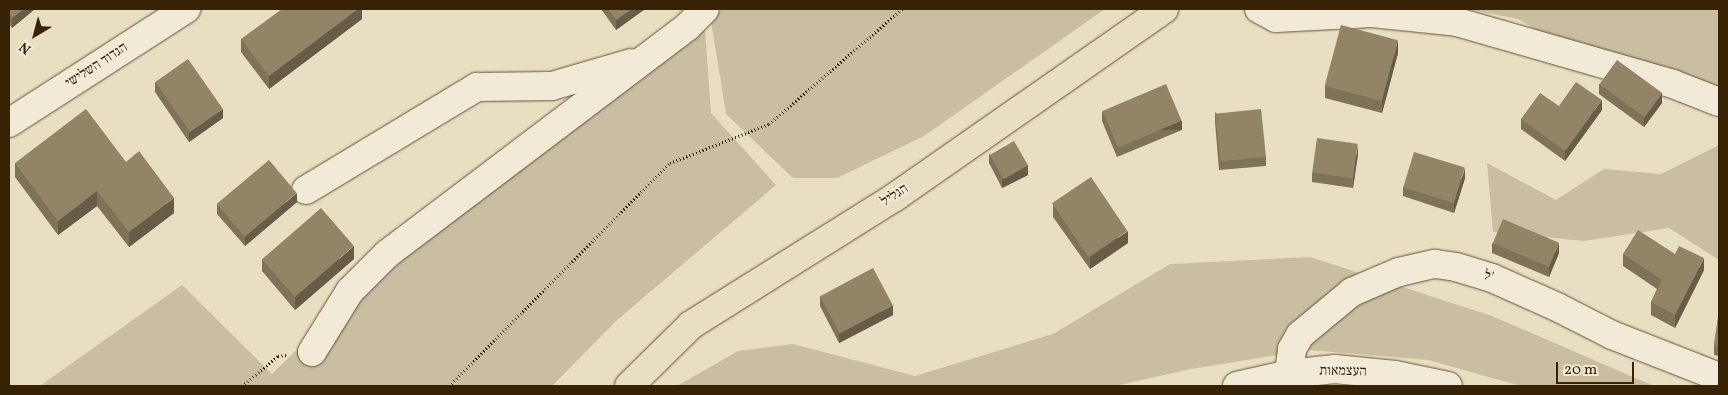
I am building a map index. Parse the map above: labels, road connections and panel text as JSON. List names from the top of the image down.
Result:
{
  "streets": {
    "main road": ["הגליל"],
    "street": ["הגדוד השלישי", "ל'", "העצמאות"]
  },
  "crossings": [
    ["ל'", "העצמאות"]
  ],
  "scale_bar": "20 m",
  "north": "bottom left"
}
